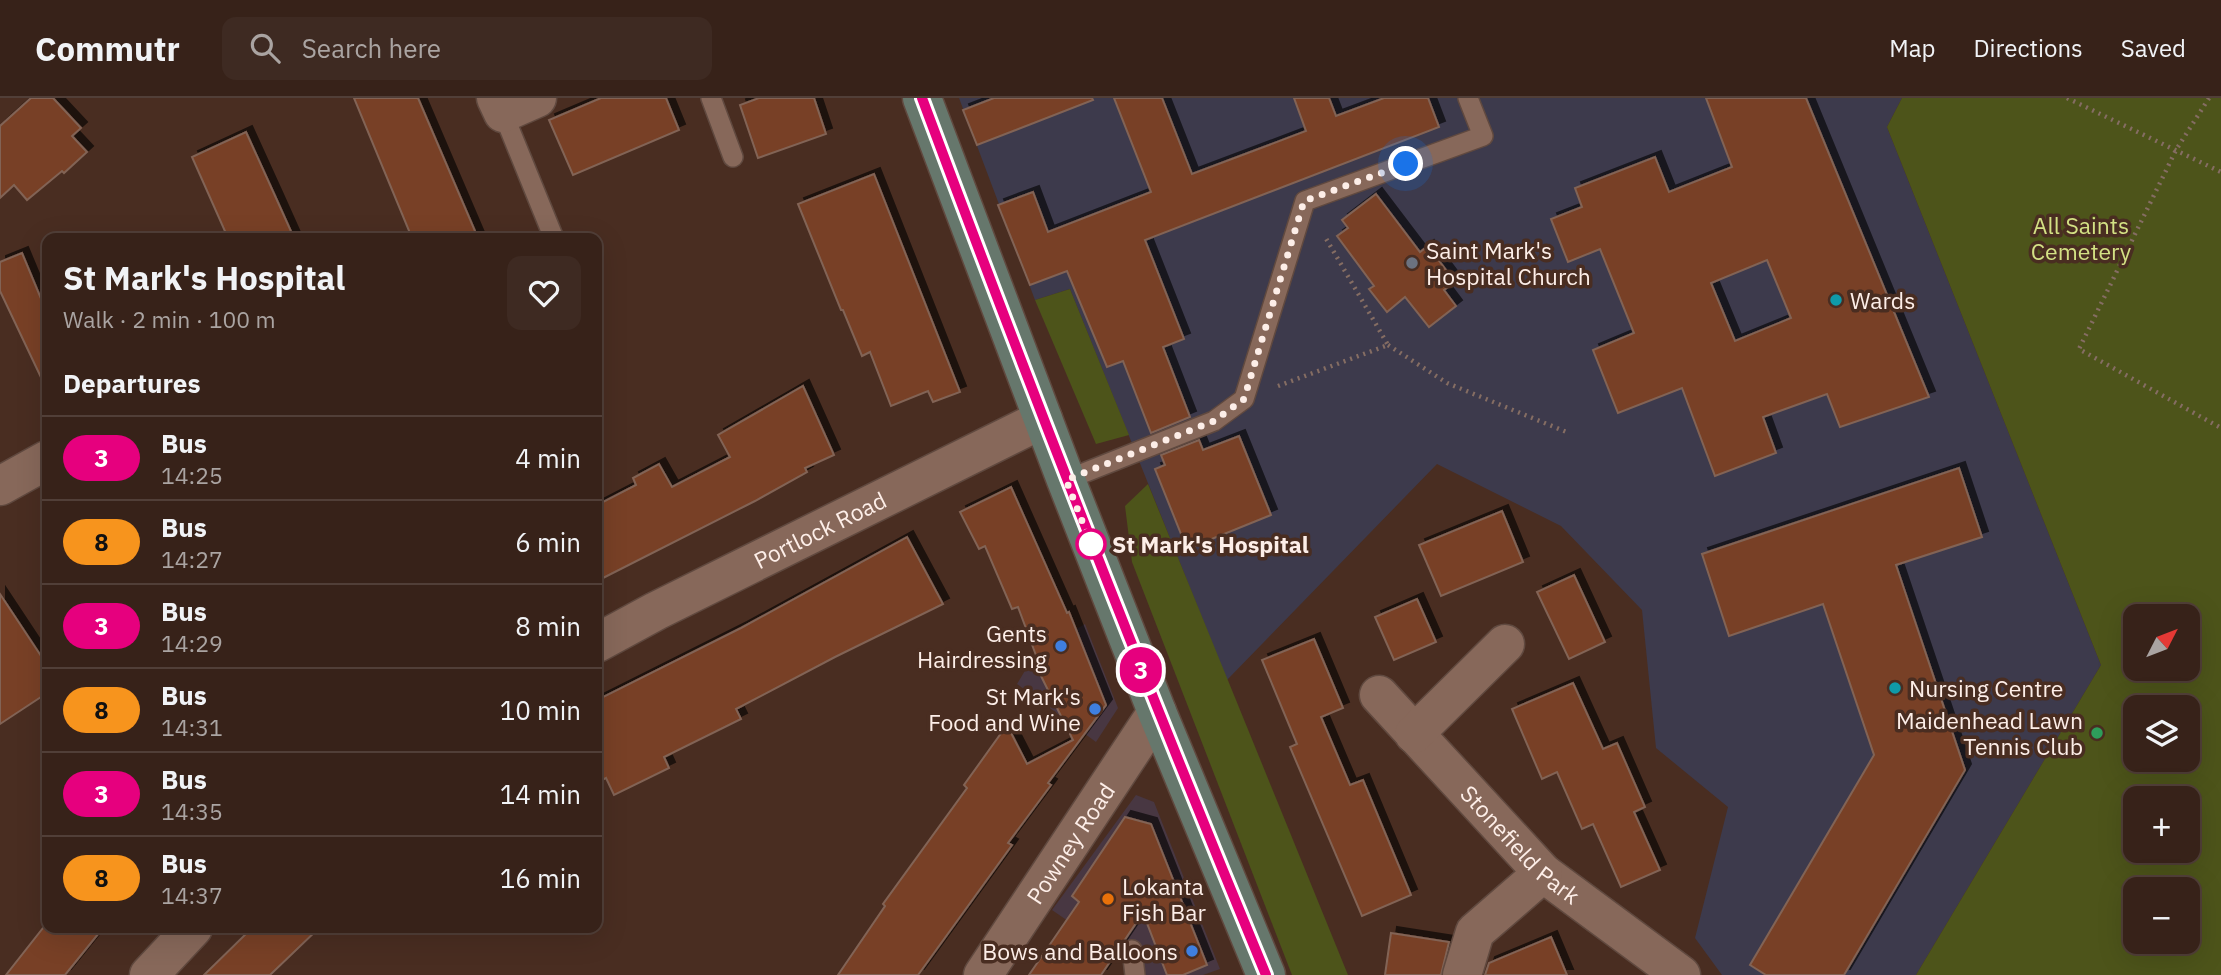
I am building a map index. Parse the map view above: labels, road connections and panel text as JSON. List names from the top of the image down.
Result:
{
  "streets": {
    "street": ["Portlock Road", "Stonefield Park", "Powney Road"]
  },
  "parks": ["All Saints Cemetery"],
  "places": [
    "Saint Mark's Hospital Church",
    "Wards",
    "St Mark's Hospital",
    "Gents Hairdressing",
    "Nursing Centre",
    "St Mark's Food and Wine",
    "Maidenhead Lawn Tennis Club",
    "Lokanta Fish Bar",
    "Bows and Balloons"
  ],
  "lines": ["bus line 3"],
  "north": "top right",
  "page": {
    "header": "Commutr",
    "search": "Search here",
    "nav": ["Map", "Directions", "Saved"],
    "on_map": "3",
    "heading": [
      ["St Mark's Hospital", "Walk · 2 min · 100 m"],
      "Departures"
    ],
    "list": [
      {
        "mark": "3",
        "name": "Bus",
        "note": "14:25",
        "value": "4 min"
      },
      {
        "mark": "8",
        "name": "Bus",
        "note": "14:27",
        "value": "6 min"
      },
      {
        "mark": "3",
        "name": "Bus",
        "note": "14:29",
        "value": "8 min"
      },
      {
        "mark": "8",
        "name": "Bus",
        "note": "14:31",
        "value": "10 min"
      },
      {
        "mark": "3",
        "name": "Bus",
        "note": "14:35",
        "value": "14 min"
      },
      {
        "mark": "8",
        "name": "Bus",
        "note": "14:37",
        "value": "16 min"
      }
    ],
    "map_buttons": ["+", "−"]
  }
}
